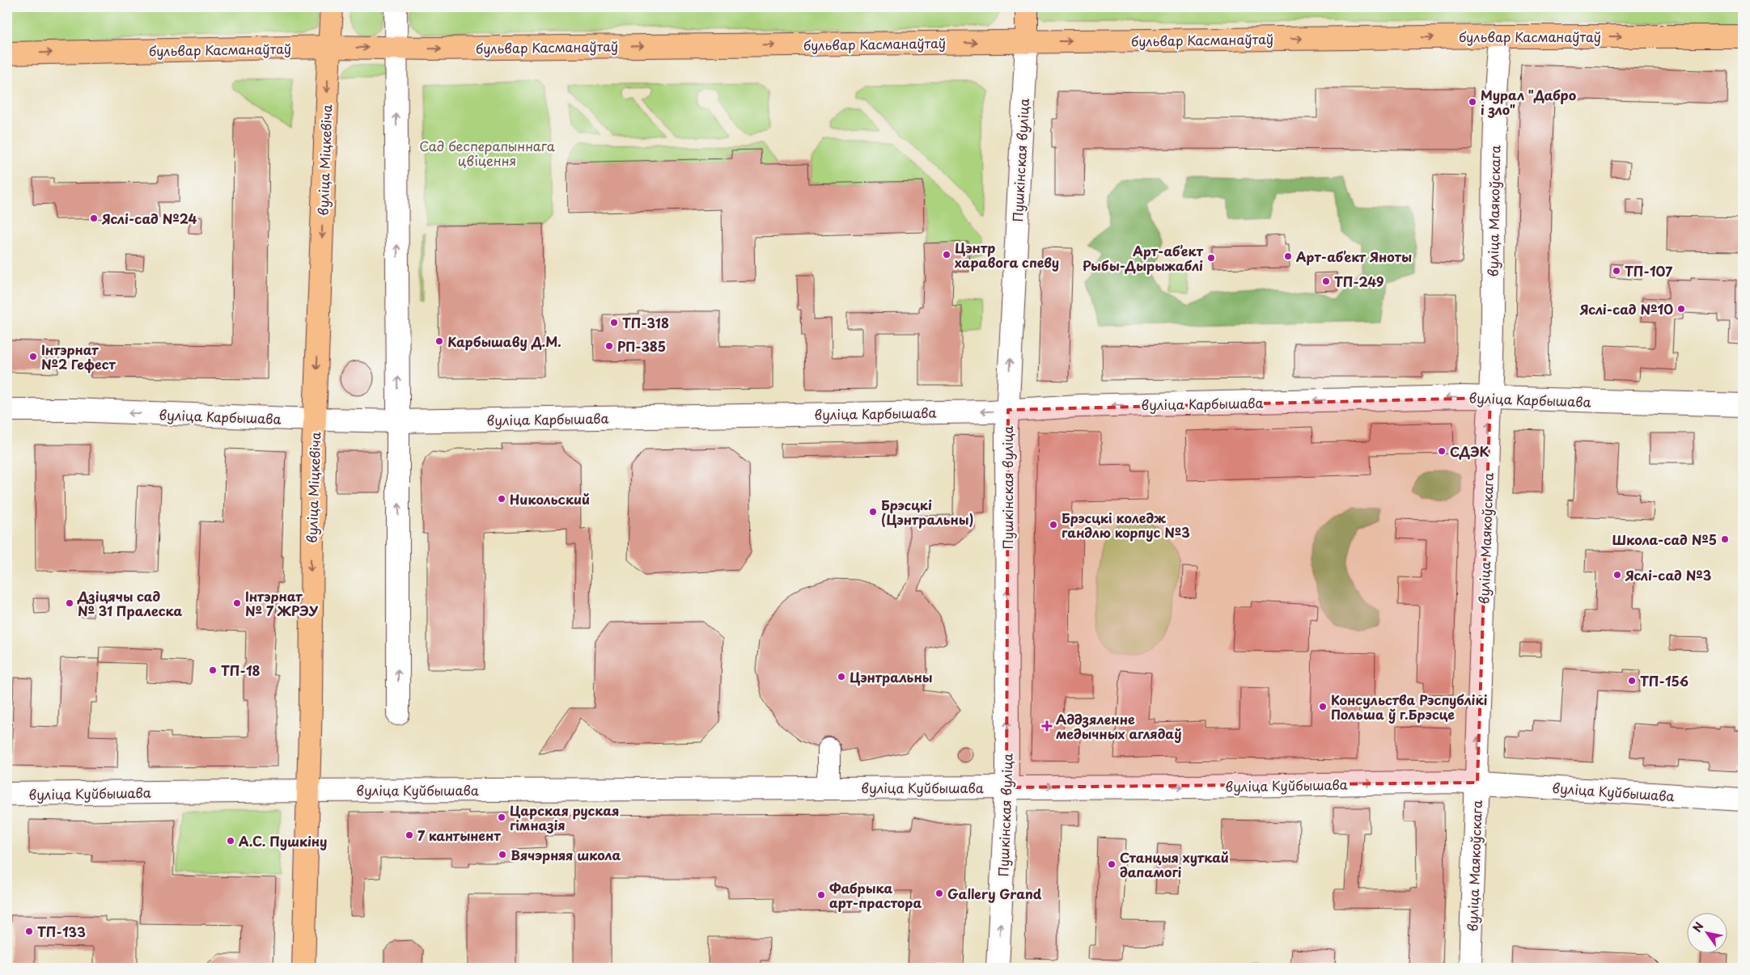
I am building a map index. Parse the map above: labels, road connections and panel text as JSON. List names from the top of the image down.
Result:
{
  "streets": {
    "main road": ["бульвар Касманаўтаў", "вуліца Міцкевіча", "Пушкінская вуліца"],
    "street": ["вуліца Маякоўскага", "вуліца Карбышава", "вуліца Куйбышава"]
  },
  "crossings": [
    ["бульвар Касманаўтаў", "вуліца Міцкевіча"],
    ["бульвар Касманаўтаў", "Пушкінская вуліца"],
    ["бульвар Касманаўтаў", "вуліца Маякоўскага"],
    ["вуліца Міцкевіча", "вуліца Карбышава"],
    ["вуліца Міцкевіча", "вуліца Куйбышава"],
    ["Пушкінская вуліца", "вуліца Карбышава"],
    ["Пушкінская вуліца", "вуліца Куйбышава"],
    ["вуліца Маякоўскага", "вуліца Карбышава"],
    ["вуліца Маякоўскага", "вуліца Куйбышава"]
  ],
  "one_way": [
    "бульвар Касманаўтаў",
    "вуліца Міцкевіча",
    "Пушкінская вуліца",
    "вуліца Маякоўскага",
    "вуліца Карбышава"
  ],
  "parks": ["Сад бесперапыннага цвіцення"],
  "places": {
    "other": [
      "Мурал \"Дабро і зло\"",
      "Яслі-сад №24",
      "Цэнтр харавога спеву",
      "Арт-абʼект Яноты",
      "Арт-абʼект Рыбы-Дырыжаблі",
      "ТП-107",
      "ТП-249",
      "Яслі-сад №10",
      "ТП-318",
      "Карбышаву Д.М.",
      "РП-385",
      "Інтэрнат №2 Гефест",
      "СДЭК",
      "Никольский",
      "Брэсцкі (Цэнтральны)",
      "Брэсцкі коледж гандлю корпус №3",
      "Школа-сад №5",
      "Яслі-сад №3",
      "Дзіцячы сад № 31 Пралеска",
      "Інтэрнат № 7 ЖРЭУ",
      "ТП-18",
      "Цэнтральны",
      "ТП-156",
      "Консульства Рэспублікі Польша ў г.Брэсце",
      "Царская руская гімназія",
      "7 кантынент",
      "А.С. Пушкіну",
      "Вячэрняя школа",
      "Станцыя хуткай дапамогі",
      "Gallery Grand",
      "Фабрыка арт-прастора",
      "ТП-133"
    ],
    "health": ["Аддзяленне медычных аглядаў"]
  },
  "north": "top left"
}
